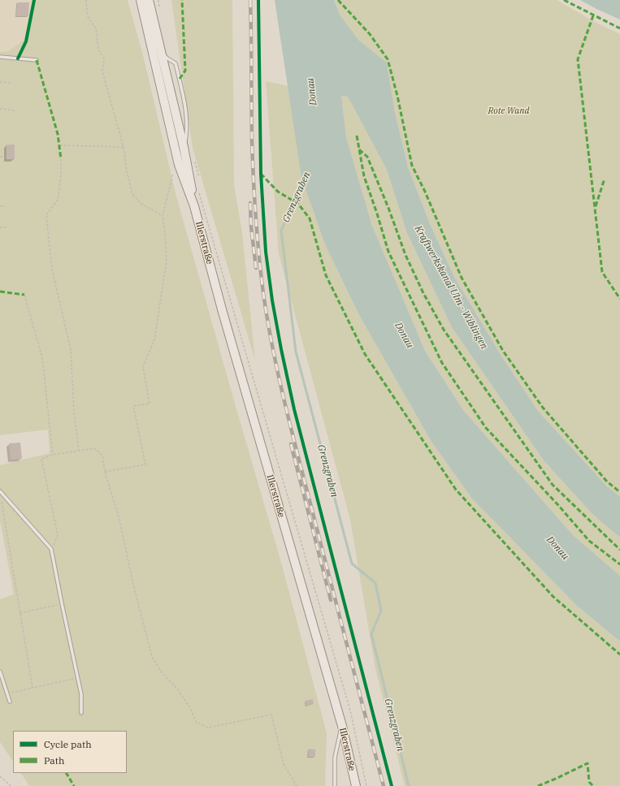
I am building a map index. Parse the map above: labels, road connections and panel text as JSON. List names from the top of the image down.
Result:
{
  "streets": {
    "main road": ["Illerstraße"]
  },
  "water": ["Donau", "Grenzgraben", "Kraftwerkskanal Ulm - Wiblingen"],
  "parks": ["Rote Wand"],
  "legend": ["Cycle path", "Path"]
}
